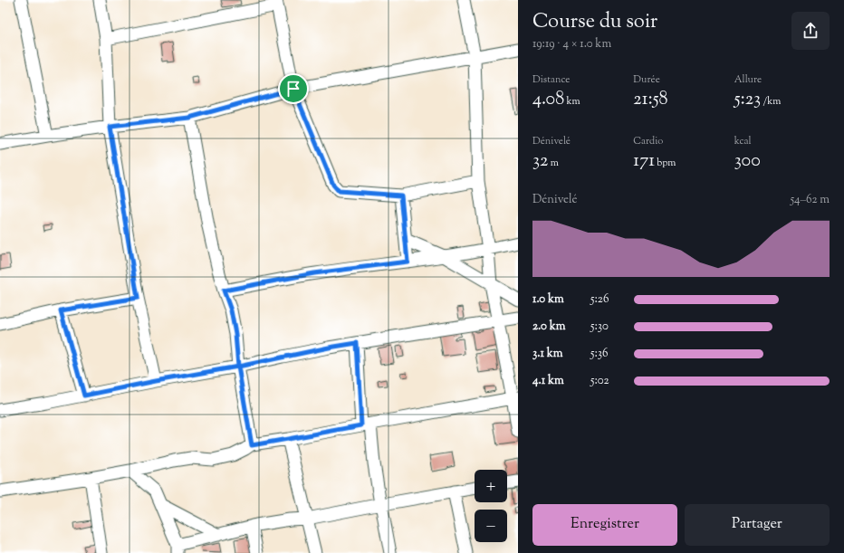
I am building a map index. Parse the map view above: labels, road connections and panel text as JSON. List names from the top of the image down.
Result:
{
  "page": {
    "heading": ["Course du soir", "19:19 · 4 × 1.0 km"],
    "stats": [
      ["Distance", "4.08 km"],
      ["Durée", "21:58"],
      ["Allure", "5:23 /km"],
      ["Dénivelé", "32 m"],
      ["Cardio", "171 bpm"],
      ["kcal", "300"]
    ],
    "chart": ["Dénivelé", "54–62 m"],
    "list": [
      {
        "name": "1.0 km",
        "note": "5:26"
      },
      {
        "name": "2.0 km",
        "note": "5:30"
      },
      {
        "name": "3.1 km",
        "note": "5:36"
      },
      {
        "name": "4.1 km",
        "note": "5:02"
      }
    ],
    "map_buttons": ["+", "−"],
    "buttons": ["Enregistrer", "Partager"]
  }
}
